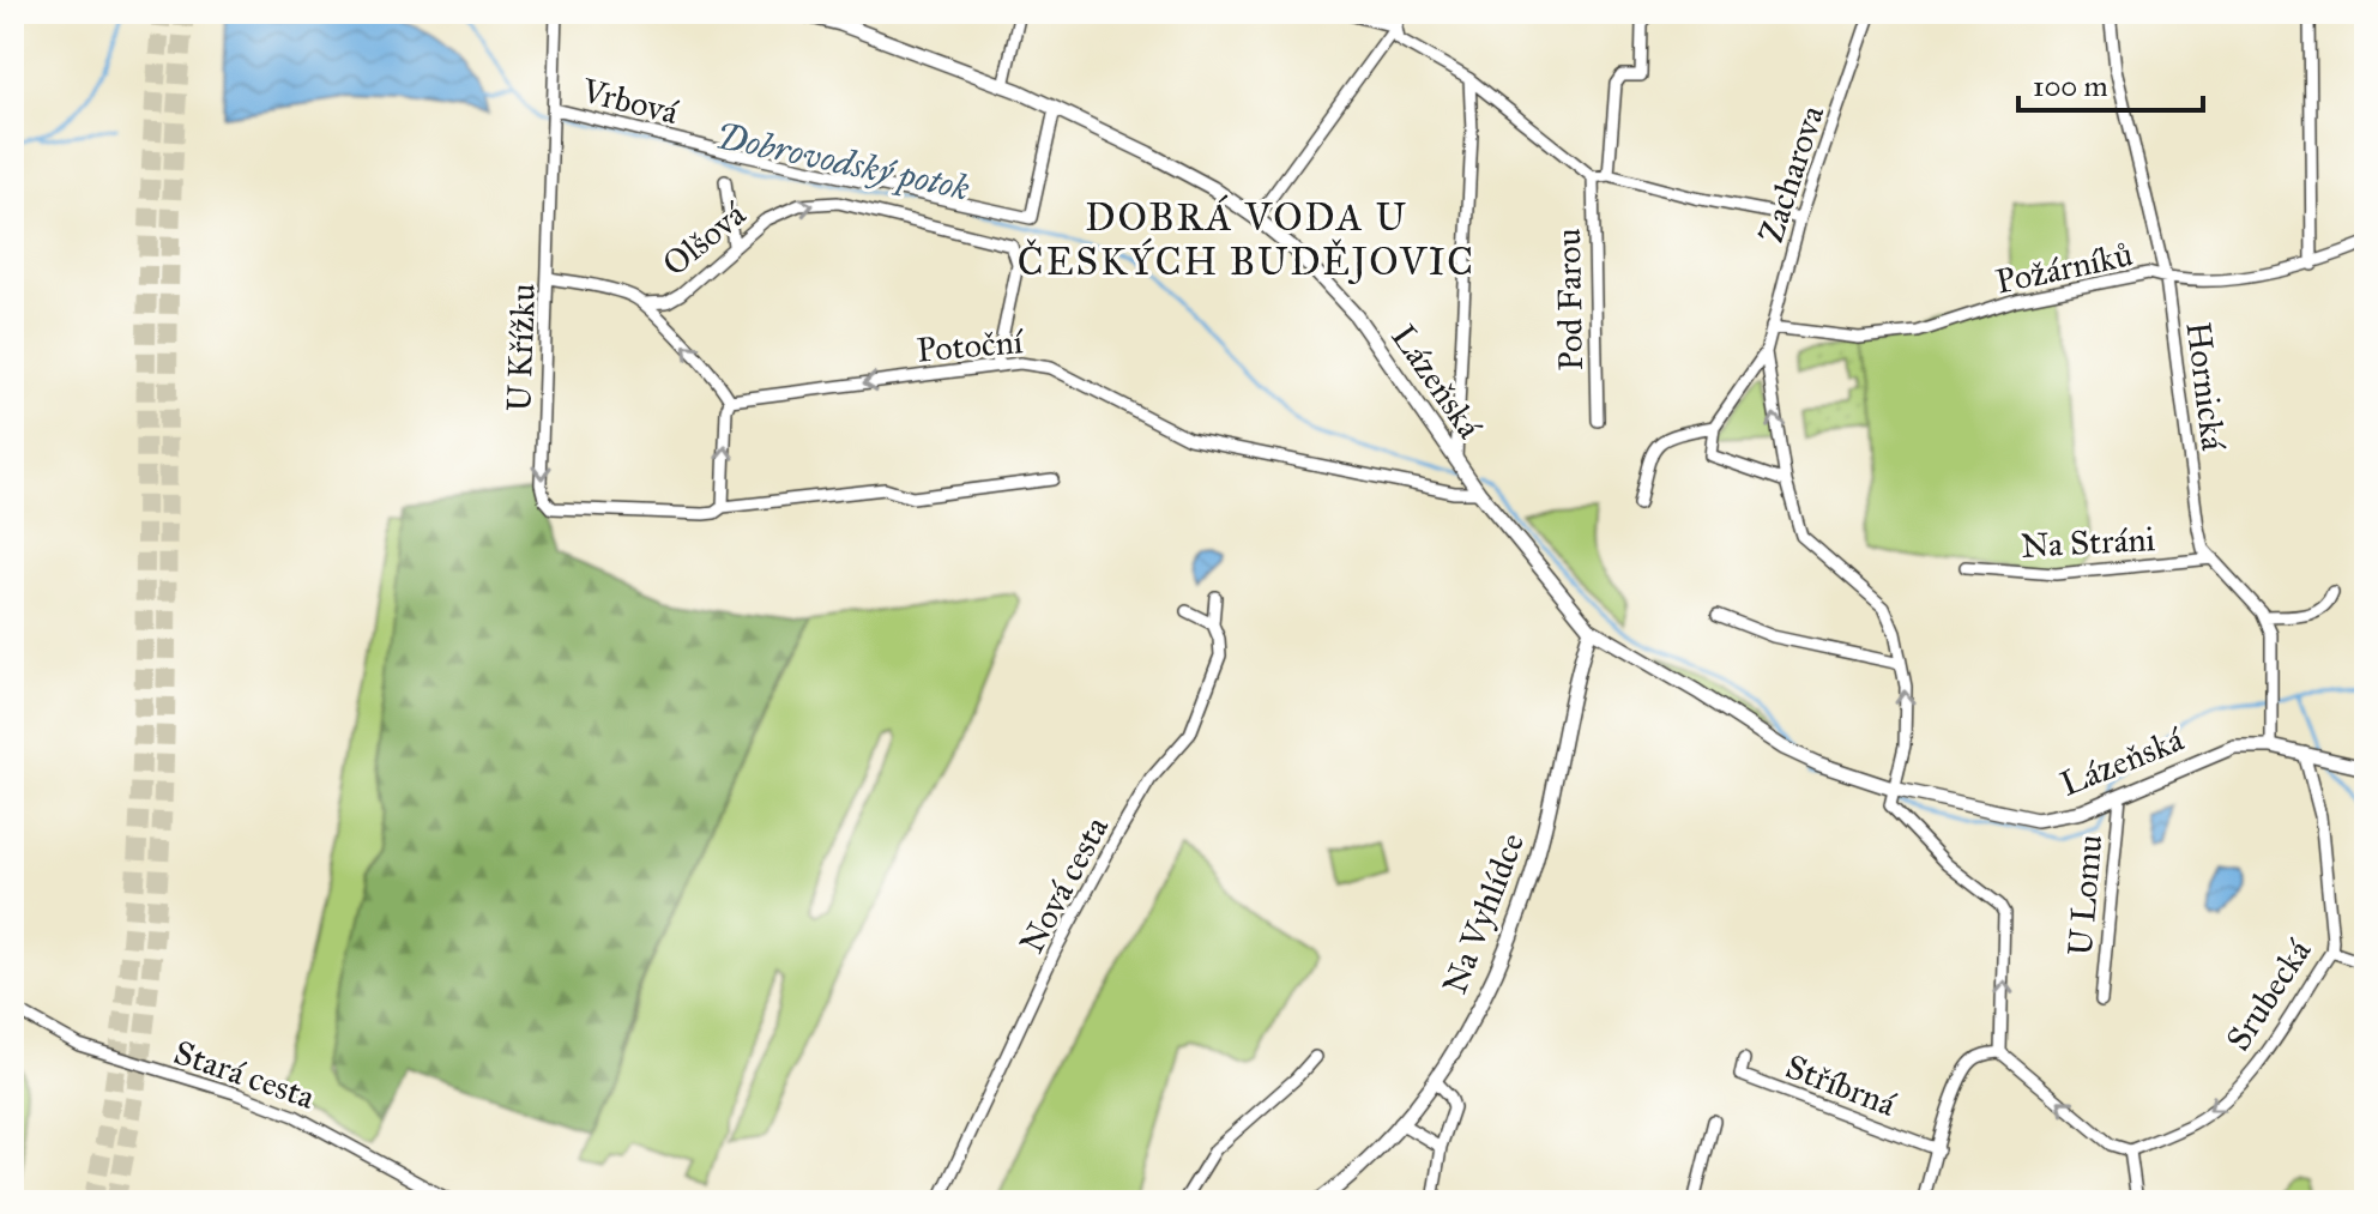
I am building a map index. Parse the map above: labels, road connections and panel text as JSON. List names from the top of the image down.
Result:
{
  "streets": {
    "street": [
      "Vrbová",
      "Zacharova",
      "Olšová",
      "Požárníků",
      "Pod Farou",
      "Potoční",
      "U Křížku",
      "Lázeňská",
      "Hornická",
      "Na Stráni",
      "Nová cesta",
      "U Lomu",
      "Na Vyhlídce",
      "Srubecká",
      "Stará cesta",
      "Stříbrná"
    ]
  },
  "crossings": [
    ["Vrbová", "U Křížku"],
    ["Vrbová", "Lázeňská"],
    ["Zacharova", "Požárníků"],
    ["Zacharova", "Lázeňská"],
    ["Olšová", "Potoční"],
    ["Požárníků", "Hornická"],
    ["Potoční", "Lázeňská"],
    ["Lázeňská", "U Lomu"],
    ["Lázeňská", "Na Vyhlídce"],
    ["Lázeňská", "Srubecká"],
    ["Hornická", "Na Stráni"]
  ],
  "one_way": ["Srubecká"],
  "districts": ["DOBRÁ VODA U ČESKÝCH BUDĚJOVIC"],
  "water": ["Dobrovodský potok"],
  "scale_bar": "100 m"
}
